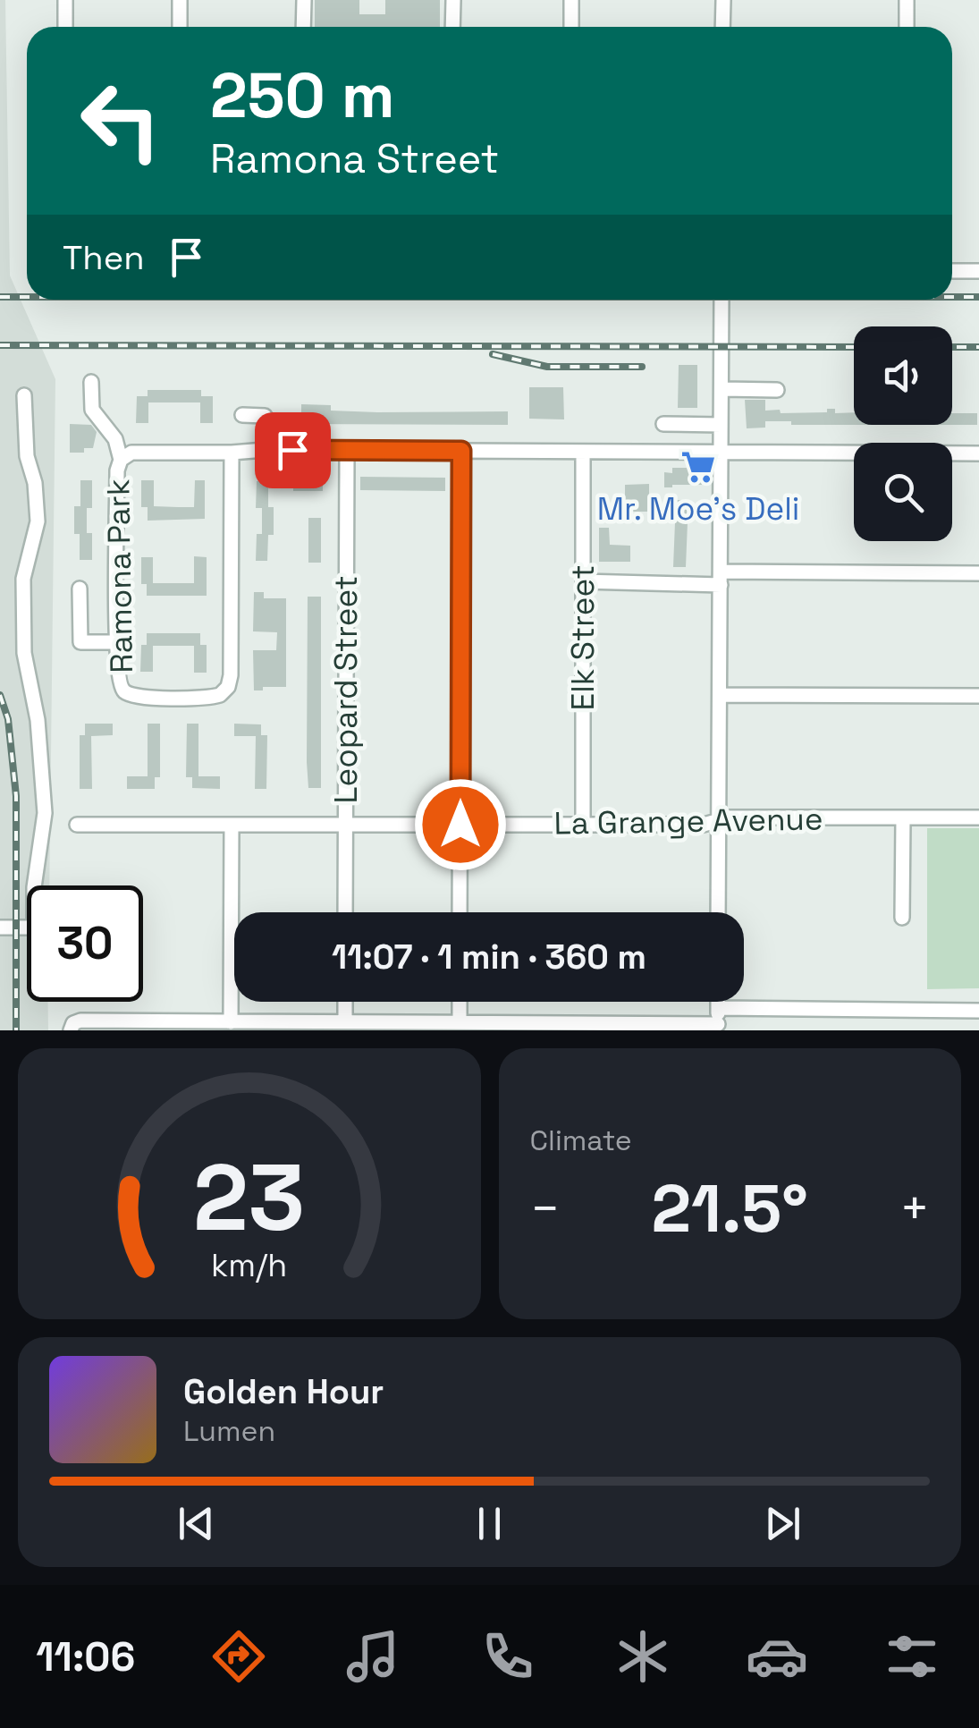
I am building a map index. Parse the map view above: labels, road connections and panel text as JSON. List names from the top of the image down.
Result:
{
  "streets": {
    "street": [
      "Ramona Park",
      "Elk Street",
      "Leopard Street",
      "La Grange Avenue"
    ]
  },
  "crossings": [
    ["Elk Street", "La Grange Avenue"],
    ["Leopard Street", "La Grange Avenue"]
  ],
  "places": {
    "supermarket": ["Mr. Moe's Deli"]
  },
  "page": {
    "turn": ["250 m", "Ramona Street"],
    "then": "Then",
    "limit": "30",
    "trip": "11:07 · 1 min · 360 m",
    "tile": "Climate",
    "heat": ["−", "21.5°", "+"],
    "song": ["Golden Hour", "Lumen"],
    "tabs": "11:06",
    "gauge": ["23", "km/h"]
  }
}
